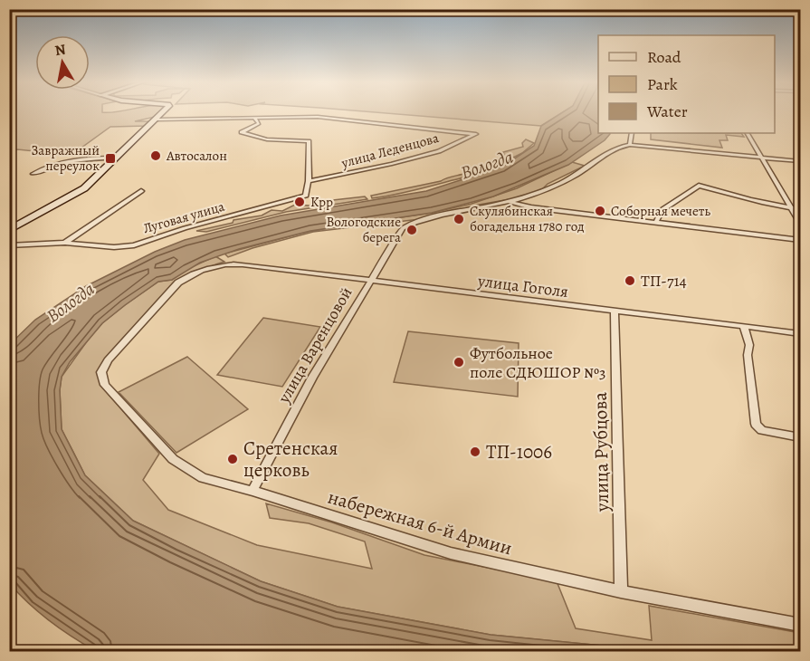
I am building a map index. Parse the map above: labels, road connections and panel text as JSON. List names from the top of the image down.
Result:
{
  "streets": {
    "street": [
      "улица Леденцова",
      "Луговая улица",
      "улица Гоголя",
      "улица Варенцовой",
      "улица Рубцова",
      "набережная 6-й Армии"
    ]
  },
  "crossings": [
    ["улица Леденцова", "Луговая улица"],
    ["улица Гоголя", "улица Варенцовой"],
    ["улица Гоголя", "улица Рубцова"],
    ["улица Гоголя", "набережная 6-й Армии"],
    ["улица Варенцовой", "набережная 6-й Армии"],
    ["улица Рубцова", "набережная 6-й Армии"]
  ],
  "water": ["Вологда"],
  "places": {
    "other": [
      "Автосалон",
      "Kpp",
      "Соборная мечеть",
      "Скулябинская богадельня 1780 год",
      "Вологодские берега",
      "ТП-714",
      "Футбольное поле СДЮШОР №3",
      "ТП-1006",
      "Сретенская церковь"
    ],
    "transit": ["Завражный переулок"]
  },
  "legend": ["Road", "Park", "Water"],
  "north": "top"
}
